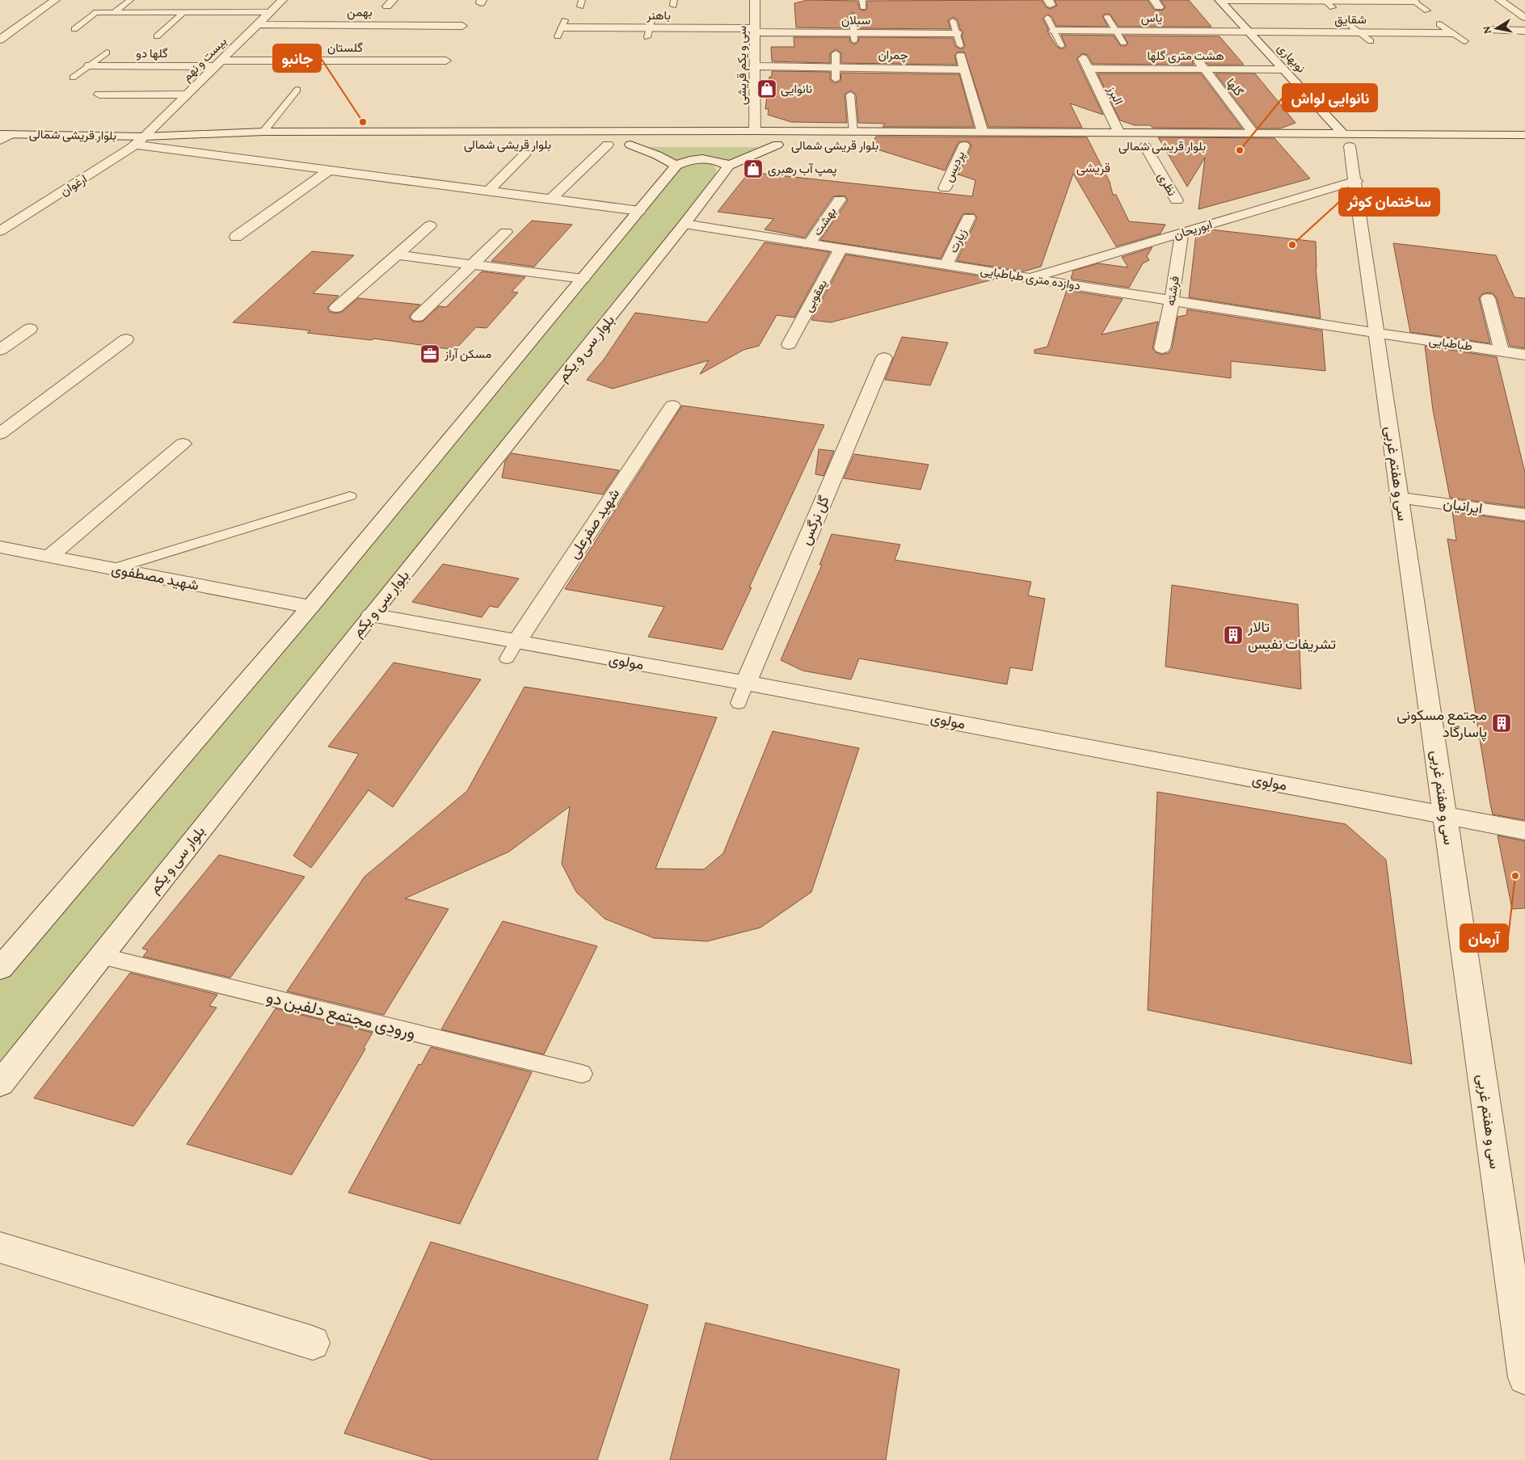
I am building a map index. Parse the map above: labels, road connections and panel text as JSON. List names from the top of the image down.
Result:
{
  "streets": {
    "street": [
      "بهمن",
      "باهنر",
      "یاس",
      "شقایق",
      "سبلان",
      "گلستان",
      "گلها دو",
      "چمران",
      "هشت متری گلها",
      "نوبهاری",
      "بیست و نهم",
      "سی و یکم قریشی",
      "گلها",
      "البرز",
      "بلوار قریشی شمالی",
      "پردیس",
      "نظری",
      "ارغوان",
      "بهشت",
      "ابوریحان",
      "زیارت",
      "دوازده متری طباطبایی",
      "فرشته",
      "یعقوبی",
      "طباطبایی",
      "بلوار سی و یکم",
      "سی و هفتم غربی",
      "ایرانیان",
      "گل نرگس",
      "شهید صفرعلی",
      "شهید مصطفوی",
      "مولوی"
    ],
    "lane": ["ورودی مجتمع دلفین دو"]
  },
  "crossings": [
    ["بهمن", "بیست و نهم"],
    ["باهنر", "سبلان"],
    ["باهنر", "سی و یکم قریشی"],
    ["یاس", "شقایق"],
    ["یاس", "نوبهاری"],
    ["شقایق", "نوبهاری"],
    ["سبلان", "سی و یکم قریشی"],
    ["گلستان", "گلها دو"],
    ["گلستان", "بیست و نهم"],
    ["گلها دو", "بیست و نهم"],
    ["چمران", "سی و یکم قریشی"],
    ["هشت متری گلها", "نوبهاری"],
    ["هشت متری گلها", "گلها"],
    ["هشت متری گلها", "البرز"],
    ["نوبهاری", "بلوار قریشی شمالی"],
    ["نوبهاری", "سی و هفتم غربی"],
    ["بیست و نهم", "بلوار قریشی شمالی"],
    ["بیست و نهم", "ارغوان"],
    ["سی و یکم قریشی", "بلوار قریشی شمالی"],
    ["گلها", "بلوار قریشی شمالی"],
    ["البرز", "بلوار قریشی شمالی"],
    ["بلوار قریشی شمالی", "نظری"],
    ["بلوار قریشی شمالی", "ارغوان"],
    ["بلوار قریشی شمالی", "بلوار سی و یکم"],
    ["بلوار قریشی شمالی", "سی و هفتم غربی"],
    ["بهشت", "دوازده متری طباطبایی"],
    ["ابوریحان", "دوازده متری طباطبایی"],
    ["ابوریحان", "فرشته"],
    ["ابوریحان", "سی و هفتم غربی"],
    ["زیارت", "دوازده متری طباطبایی"],
    ["دوازده متری طباطبایی", "فرشته"],
    ["دوازده متری طباطبایی", "یعقوبی"],
    ["دوازده متری طباطبایی", "طباطبایی"],
    ["دوازده متری طباطبایی", "بلوار سی و یکم"],
    ["دوازده متری طباطبایی", "سی و هفتم غربی"],
    ["طباطبایی", "سی و هفتم غربی"],
    ["بلوار سی و یکم", "مولوی"],
    ["بلوار سی و یکم", "ورودی مجتمع دلفین دو"],
    ["سی و هفتم غربی", "ایرانیان"],
    ["سی و هفتم غربی", "مولوی"],
    ["گل نرگس", "مولوی"],
    ["شهید صفرعلی", "مولوی"]
  ],
  "districts": ["قریشی"],
  "places": {
    "shop": ["نانوایی", "پمپ آب رهبری"],
    "other": [
      "جانبو",
      "نانوایی لواش",
      "ساختمان کوثر",
      "آرمان"
    ],
    "office": ["مسکن آراز"],
    "building": ["تالار تشریفات نفیس", "مجتمع مسکونی پاسارگاد"]
  },
  "north": "left"
}
